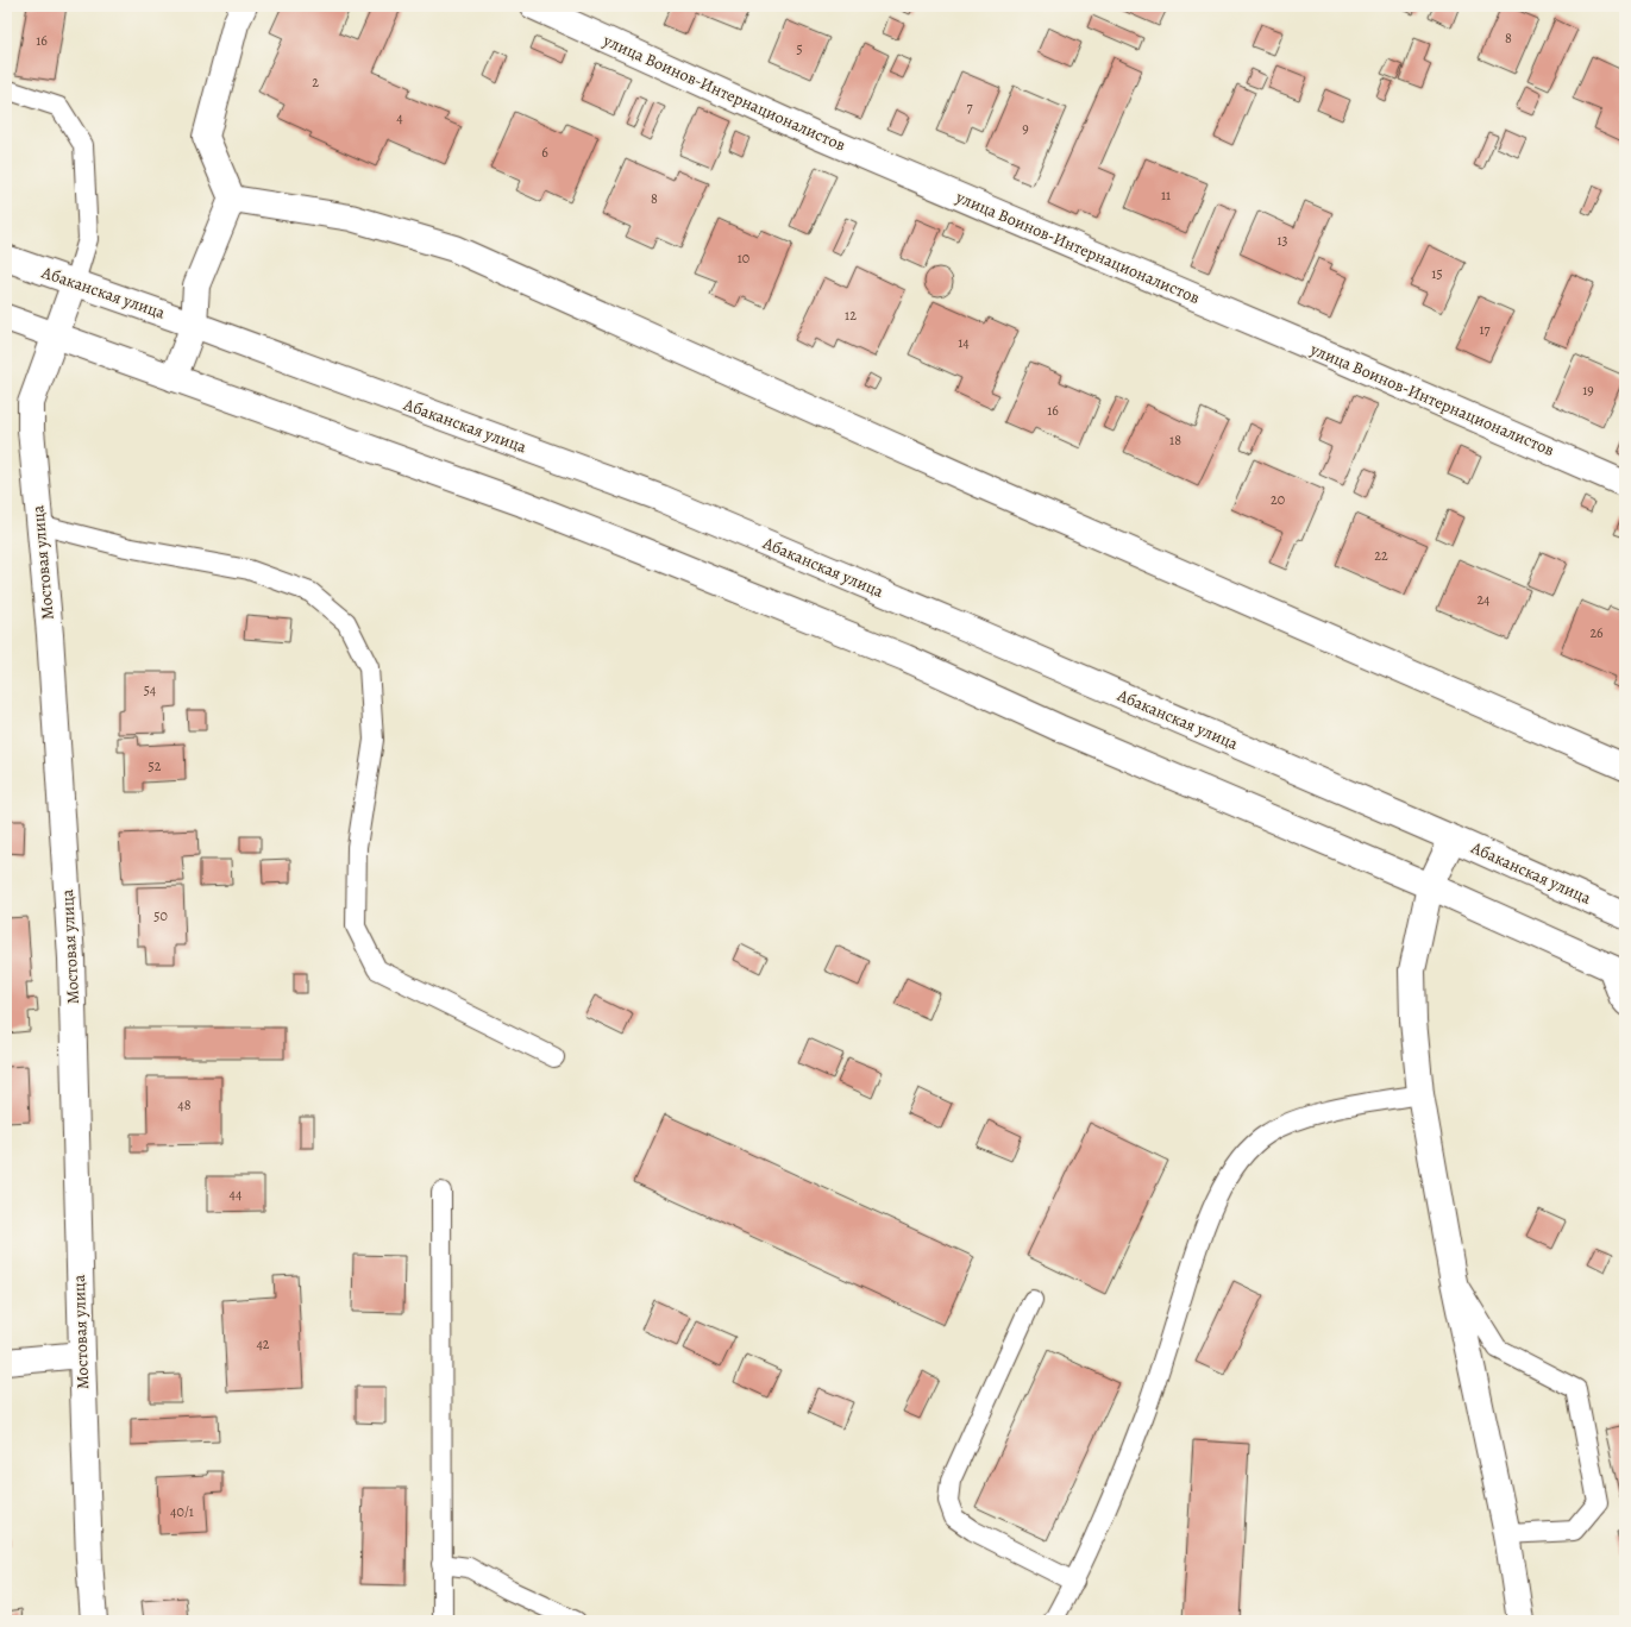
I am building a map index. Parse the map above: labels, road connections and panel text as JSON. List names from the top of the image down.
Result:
{
  "streets": {
    "street": ["улица Воинов-Интернационалистов", "Абаканская улица", "Мостовая улица"]
  },
  "crossings": [
    ["Абаканская улица", "Мостовая улица"]
  ],
  "house_numbers": [
    "8",
    "16",
    "5",
    "2",
    "7",
    "4",
    "9",
    "6",
    "11",
    "8",
    "13",
    "10",
    "15",
    "12",
    "17",
    "14",
    "19",
    "16",
    "18",
    "20",
    "22",
    "24",
    "26",
    "54",
    "52",
    "50",
    "48",
    "44",
    "42",
    "40/1"
  ]
}
